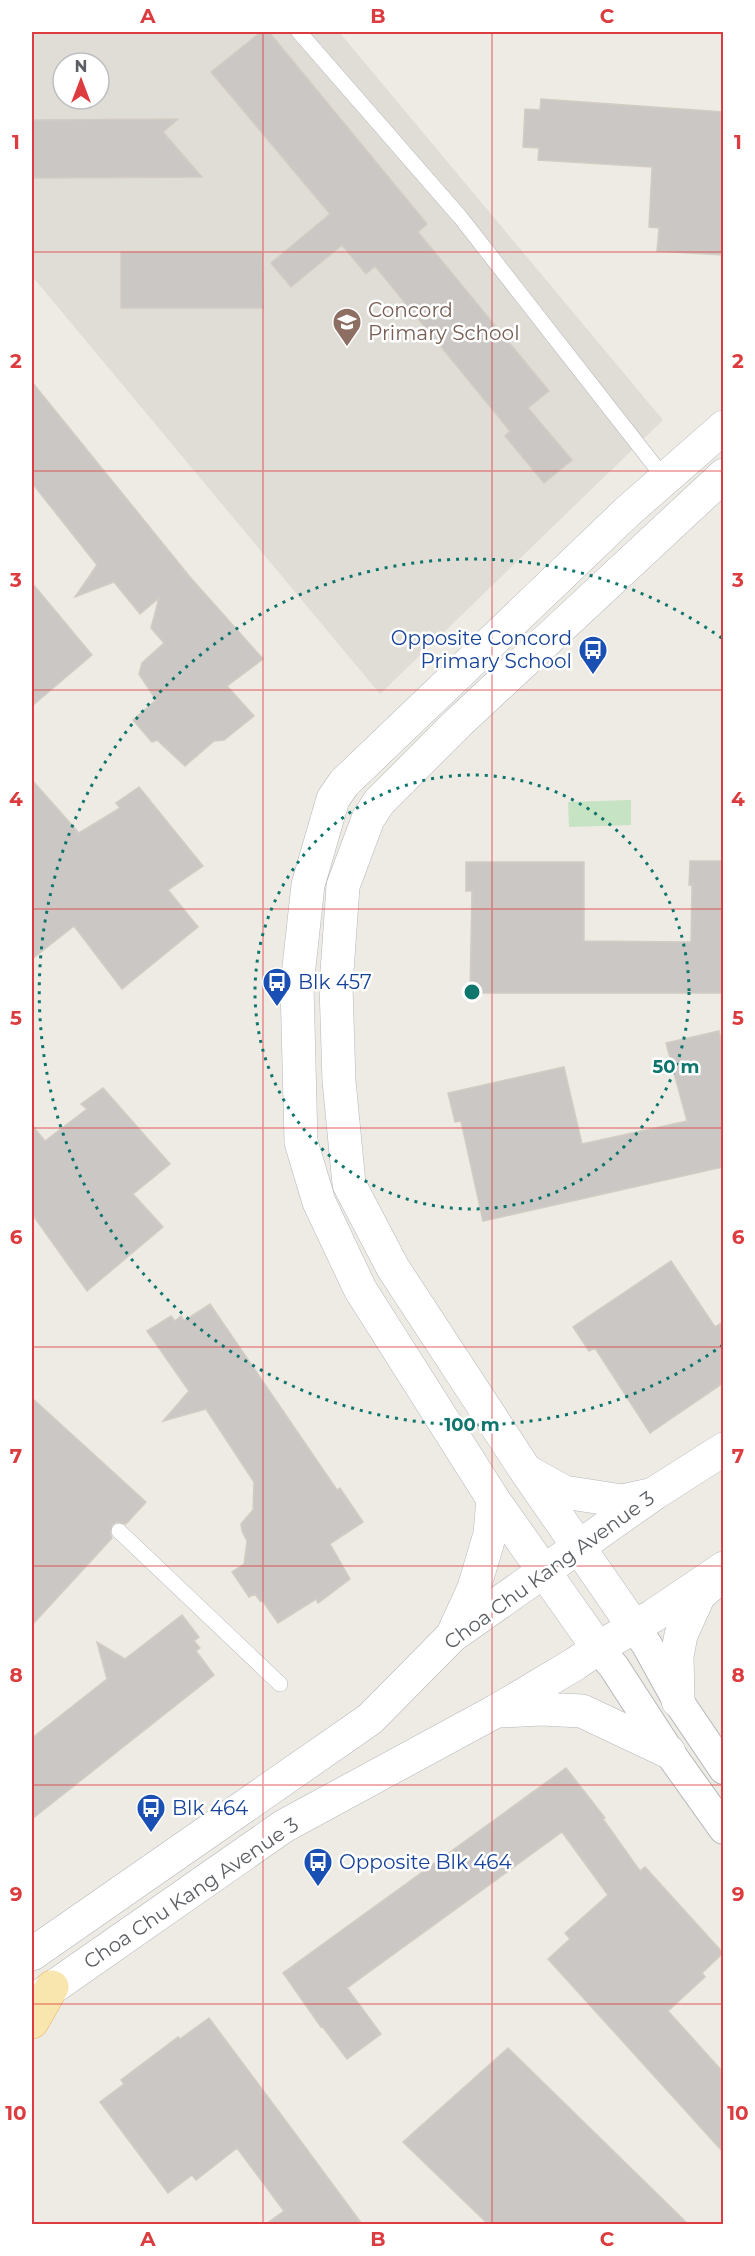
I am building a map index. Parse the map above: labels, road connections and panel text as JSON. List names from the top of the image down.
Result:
{
  "streets": {
    "street": ["Choa Chu Kang Avenue 3"]
  },
  "places": {
    "school or university": ["Concord Primary School"],
    "bus stop": [
      "Opposite Concord Primary School",
      "Blk 457",
      "Blk 464",
      "Opposite Blk 464"
    ]
  },
  "north": "top",
  "grid": {
    "columns": ["A", "B", "C"],
    "rows": [
      "1",
      "2",
      "3",
      "4",
      "5",
      "6",
      "7",
      "8",
      "9",
      "10"
    ]
  },
  "rings": ["50 m", "100 m"]
}
